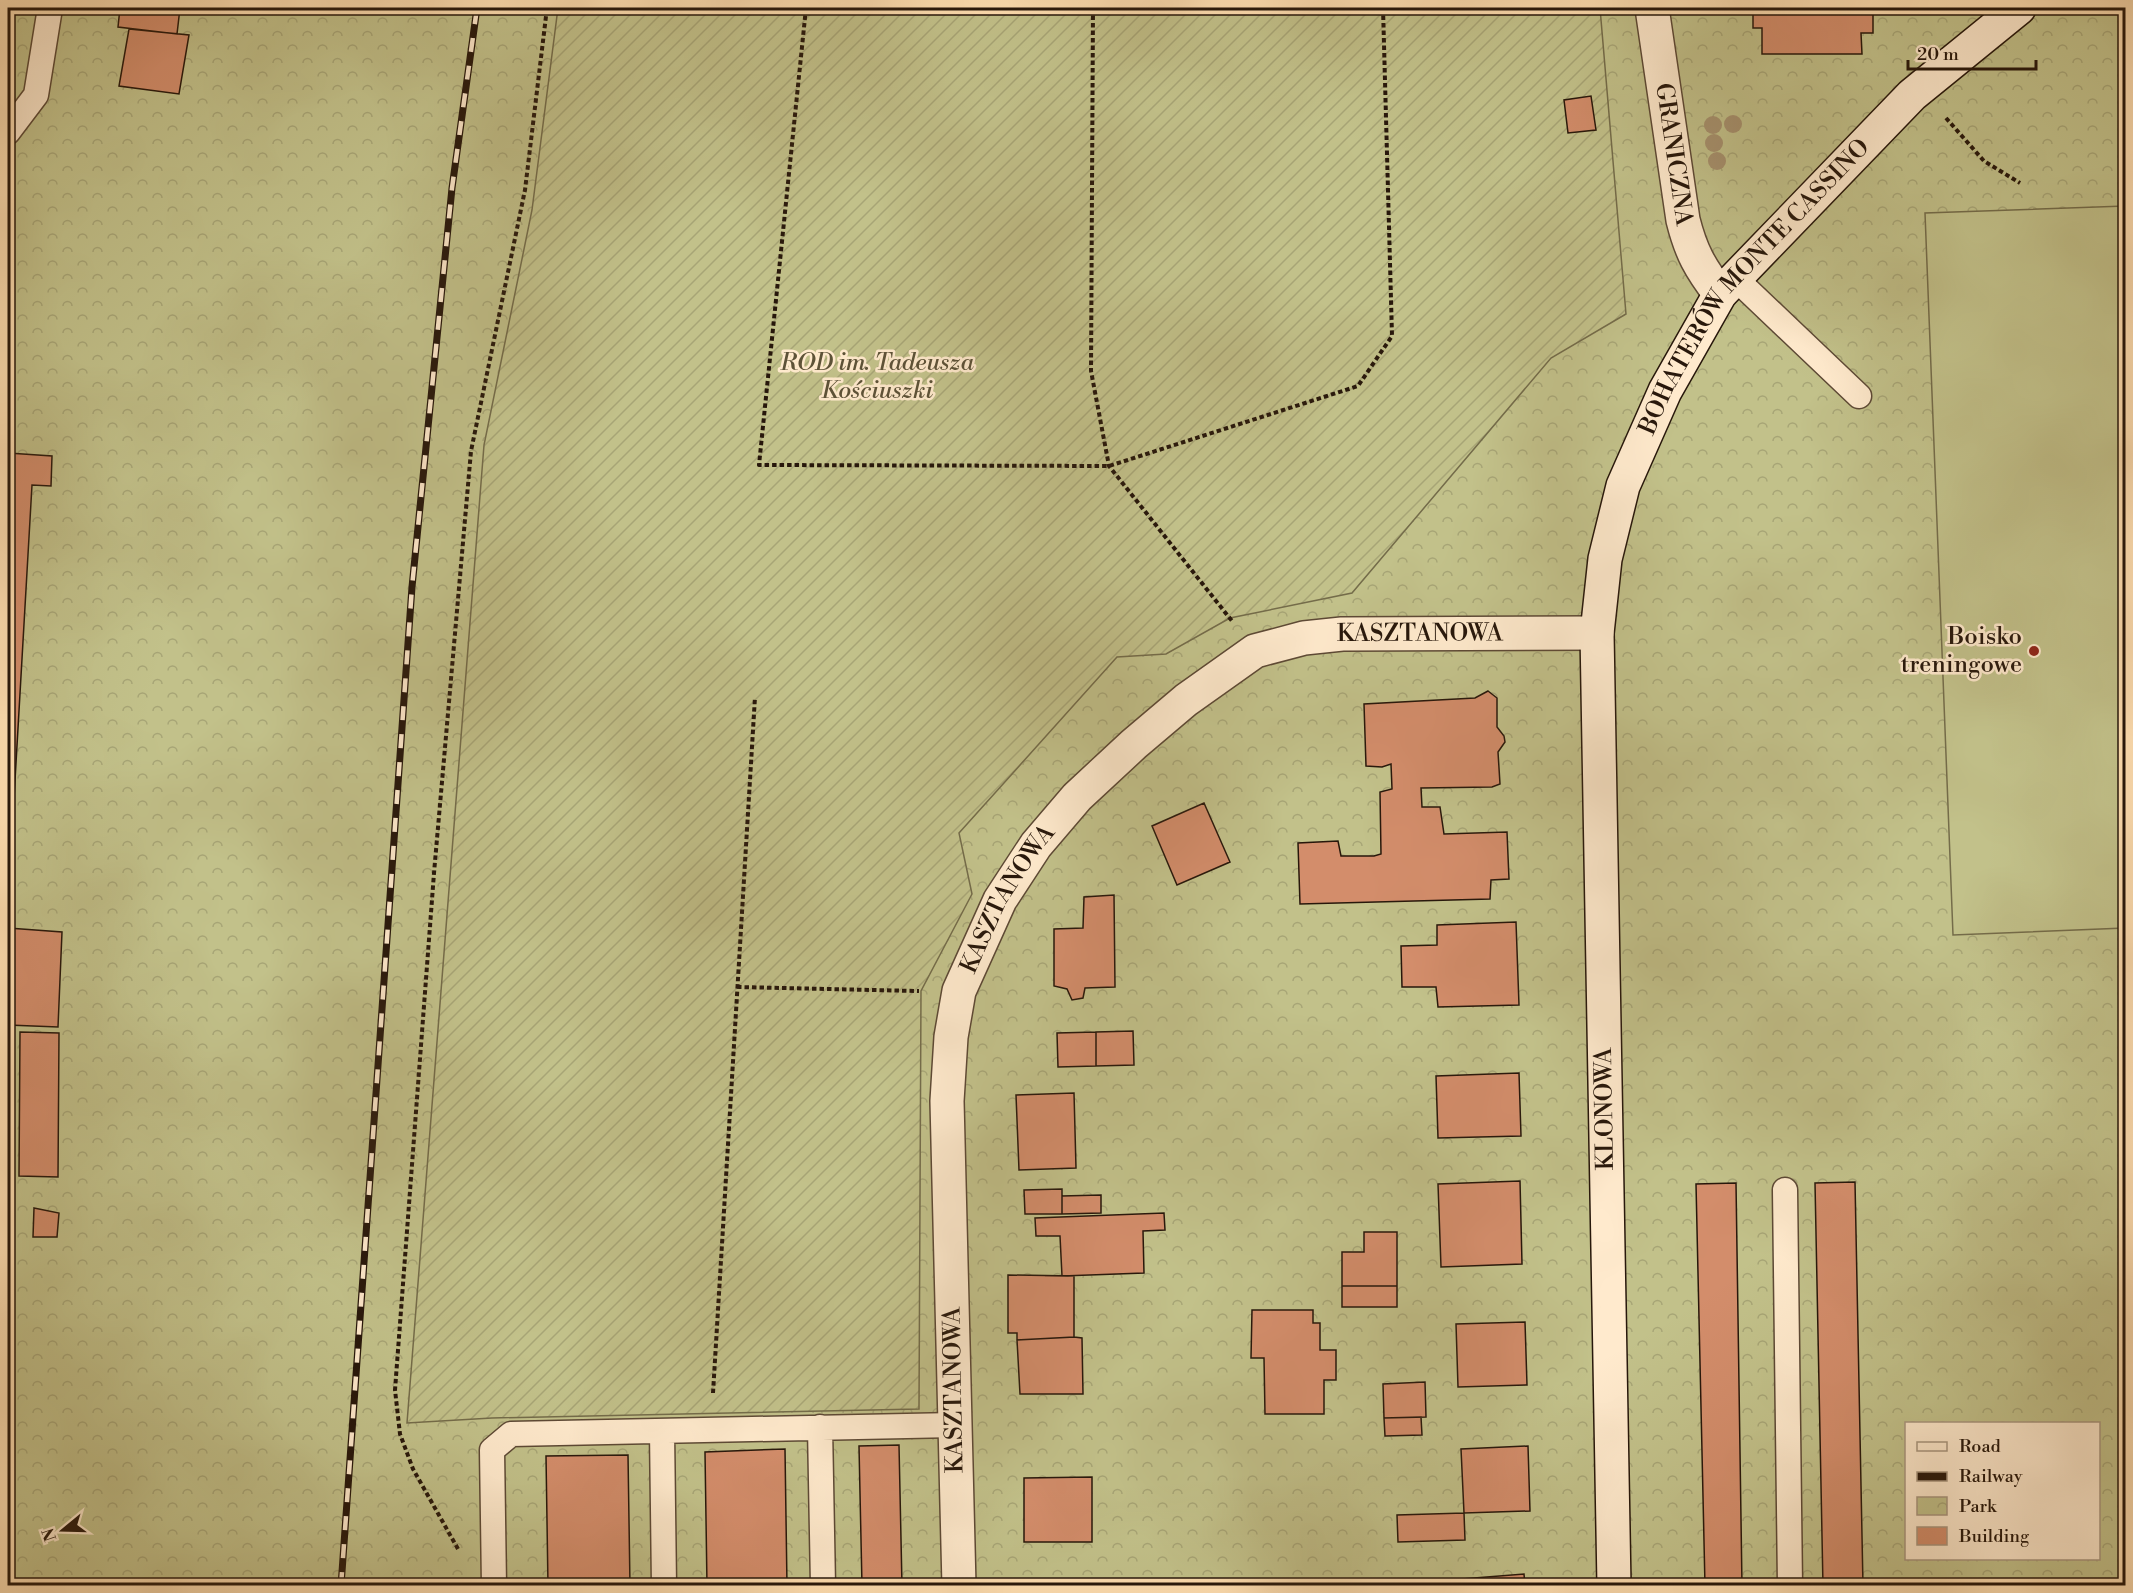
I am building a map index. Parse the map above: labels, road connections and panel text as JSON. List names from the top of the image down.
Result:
{
  "streets": {
    "street": [
      "GRANICZNA",
      "BOHATERÓW MONTE CASSINO",
      "KASZTANOWA",
      "KLONOWA"
    ]
  },
  "crossings": [
    ["GRANICZNA", "BOHATERÓW MONTE CASSINO"],
    ["BOHATERÓW MONTE CASSINO", "KASZTANOWA"],
    ["BOHATERÓW MONTE CASSINO", "KLONOWA"],
    ["KASZTANOWA", "KLONOWA"]
  ],
  "parks": ["ROD im. Tadeusza Kościuszki"],
  "places": ["Boisko treningowe"],
  "legend": [
    "Road",
    "Railway",
    "Park",
    "Building"
  ],
  "scale_bar": "20 m",
  "north": "left"
}
